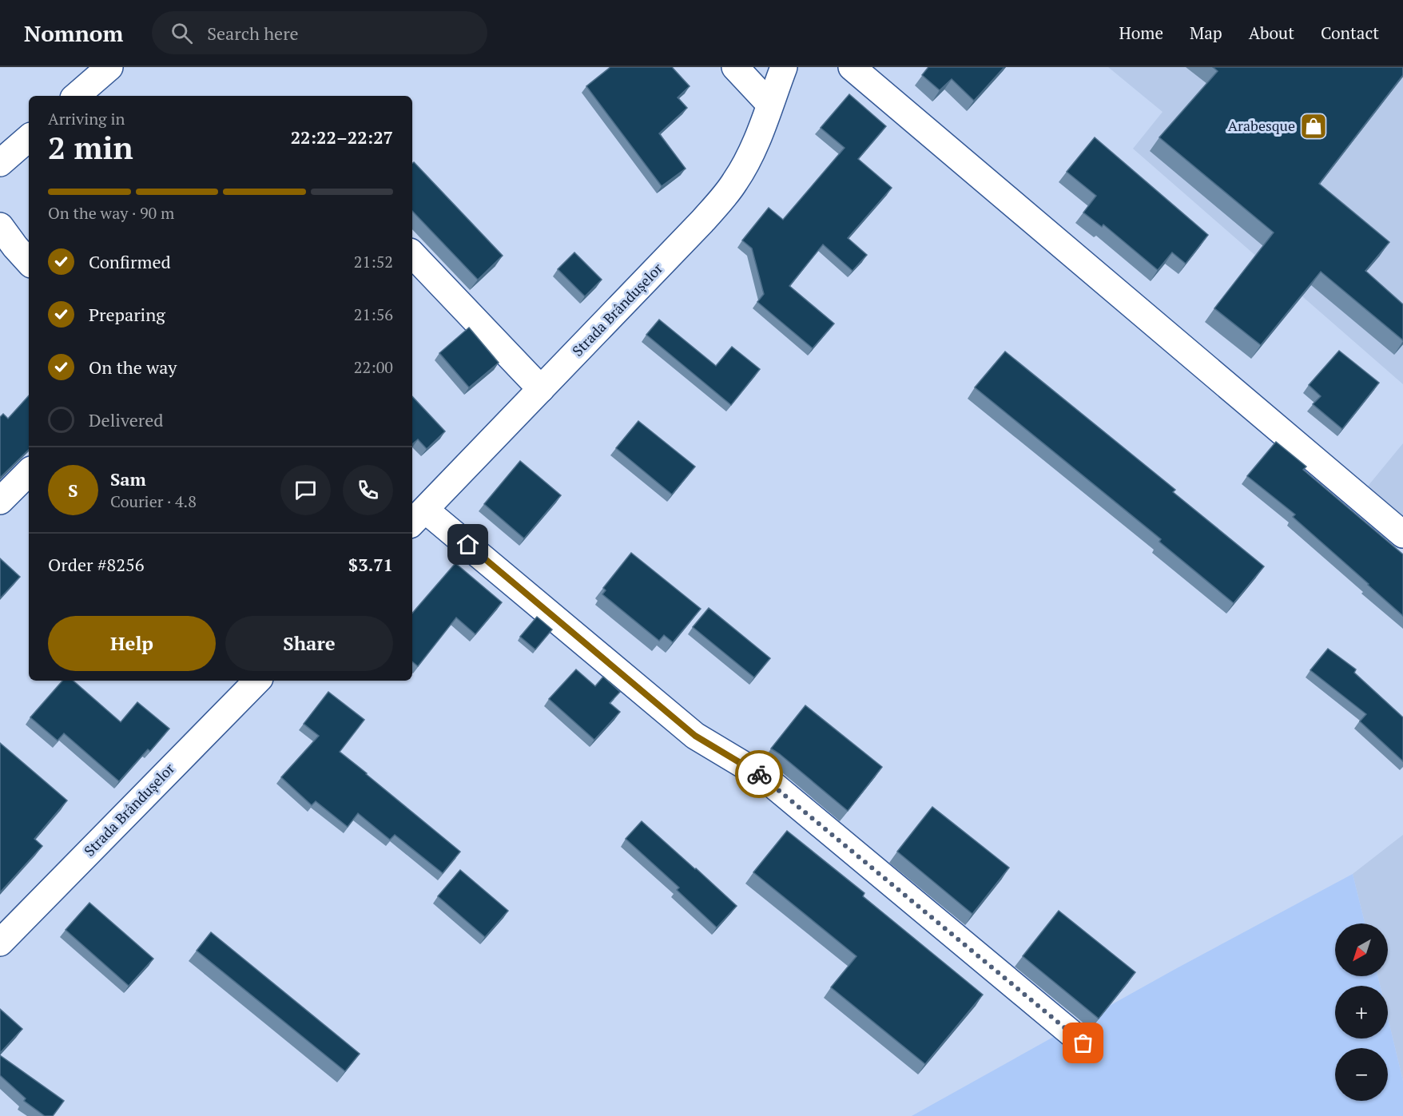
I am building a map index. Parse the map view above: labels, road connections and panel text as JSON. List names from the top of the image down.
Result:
{
  "streets": {
    "street": ["Strada Brândușelor"]
  },
  "places": {
    "shop": ["Arabesque"]
  },
  "north": "bottom left",
  "page": {
    "header": "Nomnom",
    "search": "Search here",
    "nav": [
      "Home",
      "Map",
      "About",
      "Contact"
    ],
    "heading": ["2 min", "Arriving in", "22:22–22:27"],
    "panel": [
      "Sam",
      "Courier · 4.8",
      "Order #8256",
      "$3.71"
    ],
    "bar": "On the way · 90 m",
    "list": [
      ["Confirmed", "21:52"],
      ["Preparing", "21:56"],
      ["On the way", "22:00"],
      "Delivered"
    ],
    "round": "S",
    "buttons": ["Help", "Share"],
    "map_buttons": ["+", "−"]
  }
}
